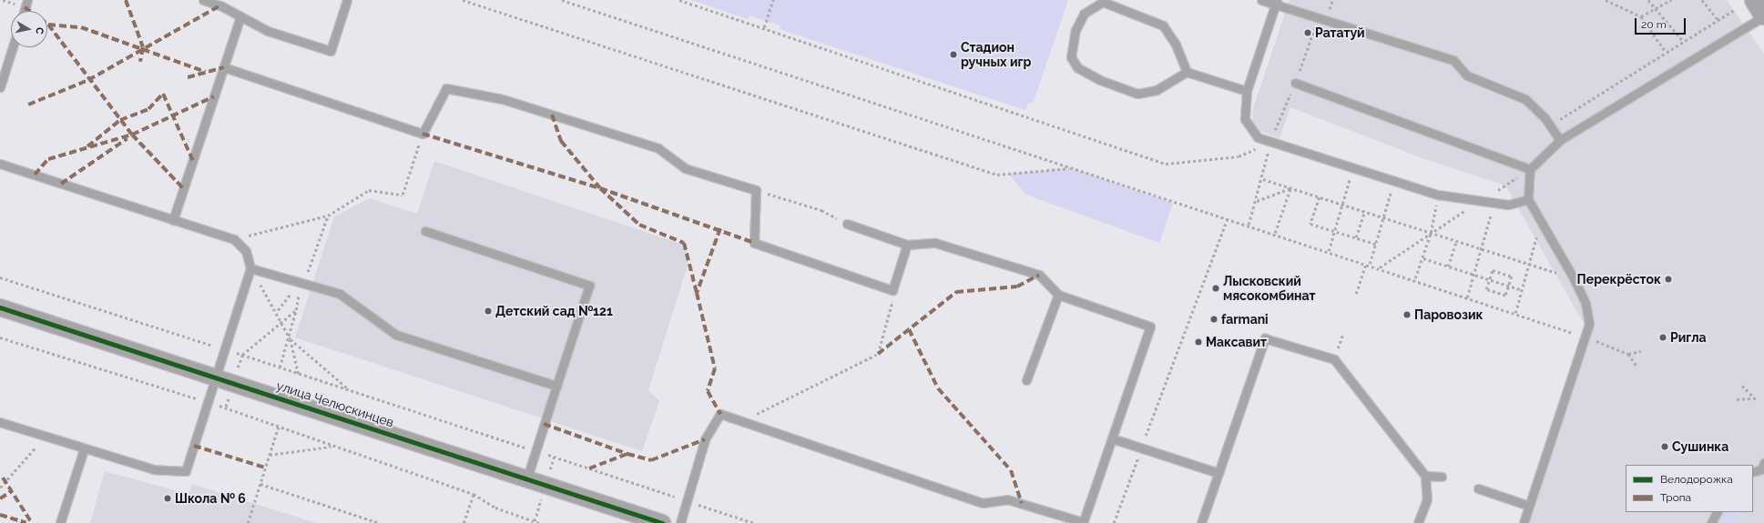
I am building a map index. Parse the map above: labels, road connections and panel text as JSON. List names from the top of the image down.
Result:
{
  "streets": {
    "street": ["улица Челюскинцев"]
  },
  "places": [
    "Рататуй",
    "Стадион ручных игр",
    "Перекрёсток",
    "Лысковский мясокомбинат",
    "Детский сад №121",
    "Паровозик",
    "farmani",
    "Ригла",
    "Максавит",
    "Сушинка",
    "Школа № 6"
  ],
  "legend": ["Велодорожка", "Тропа"],
  "scale_bar": "20 m",
  "north": "right"
}
